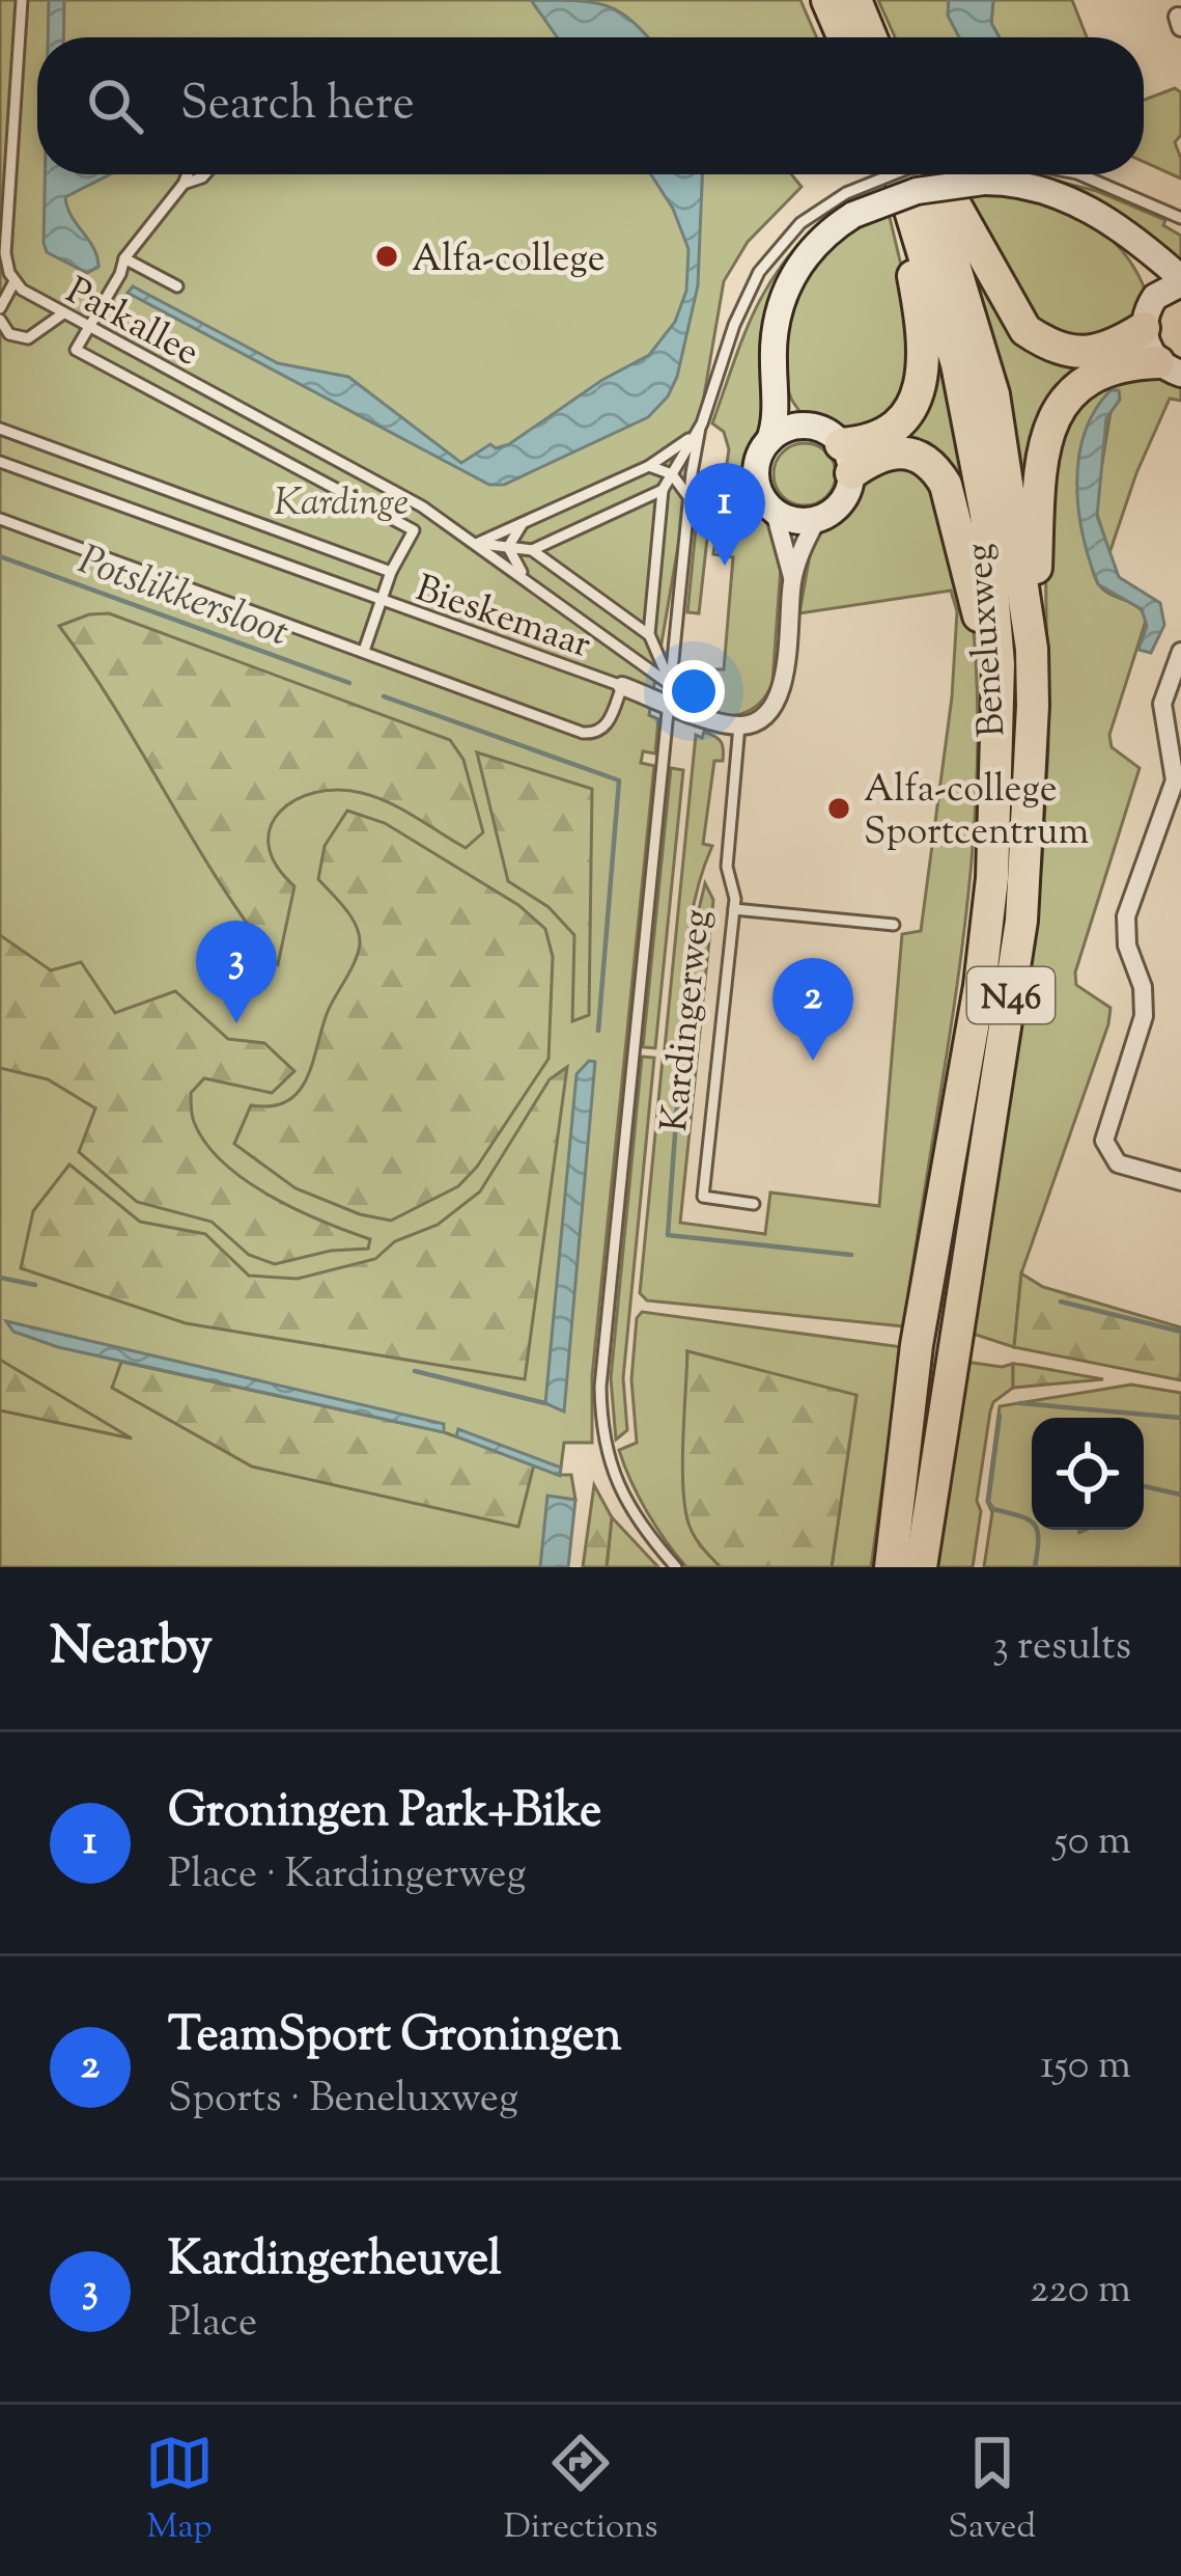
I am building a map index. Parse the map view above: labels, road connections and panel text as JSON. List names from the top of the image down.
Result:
{
  "streets": {
    "highway": ["Beneluxweg", "N46"],
    "lane": ["Parkallee", "Bieskemaar", "Kardingerweg"]
  },
  "crossings": [
    ["Beneluxweg", "N46"]
  ],
  "water": ["Potslikkersloot"],
  "parks": ["Kardinge"],
  "places": ["Alfa-college", "Alfa-college Sportcentrum"],
  "page": {
    "search": "Search here",
    "pins": ["1", "3", "2"],
    "heading": ["Nearby", "3 results"],
    "list": [
      {
        "mark": "1",
        "name": "Groningen Park+Bike",
        "note": "Place · Kardingerweg",
        "value": "50 m"
      },
      {
        "mark": "2",
        "name": "TeamSport Groningen",
        "note": "Sports · Beneluxweg",
        "value": "150 m"
      },
      {
        "mark": "3",
        "name": "Kardingerheuvel",
        "note": "Place",
        "value": "220 m"
      }
    ],
    "nav": ["Map", "Directions", "Saved"]
  }
}
